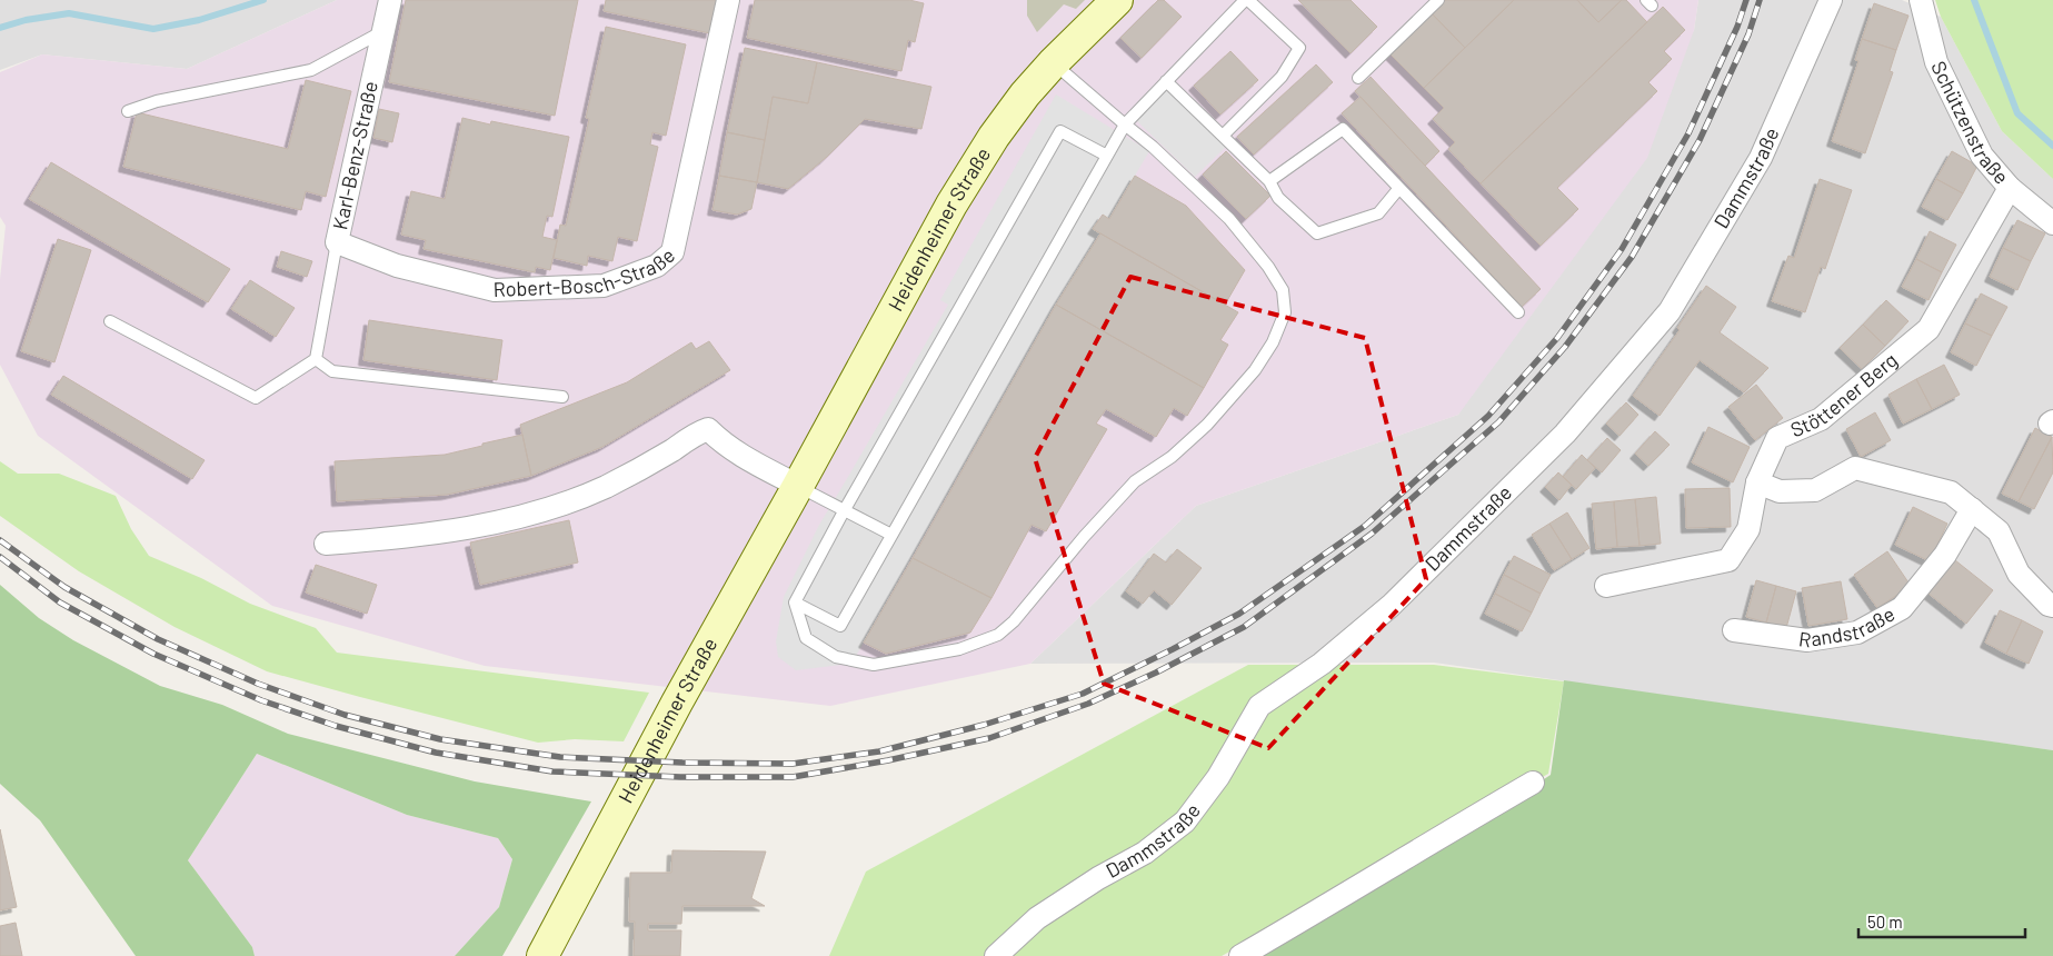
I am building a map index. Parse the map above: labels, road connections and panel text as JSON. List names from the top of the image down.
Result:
{
  "streets": {
    "main road": ["Heidenheimer Straße"],
    "street": [
      "Schützenstraße",
      "Karl-Benz-Straße",
      "Dammstraße",
      "Robert-Bosch-Straße",
      "Stöttener Berg",
      "Randstraße"
    ]
  },
  "crossings": [
    ["Schützenstraße", "Stöttener Berg"],
    ["Karl-Benz-Straße", "Robert-Bosch-Straße"]
  ],
  "scale_bar": "50 m"
}
